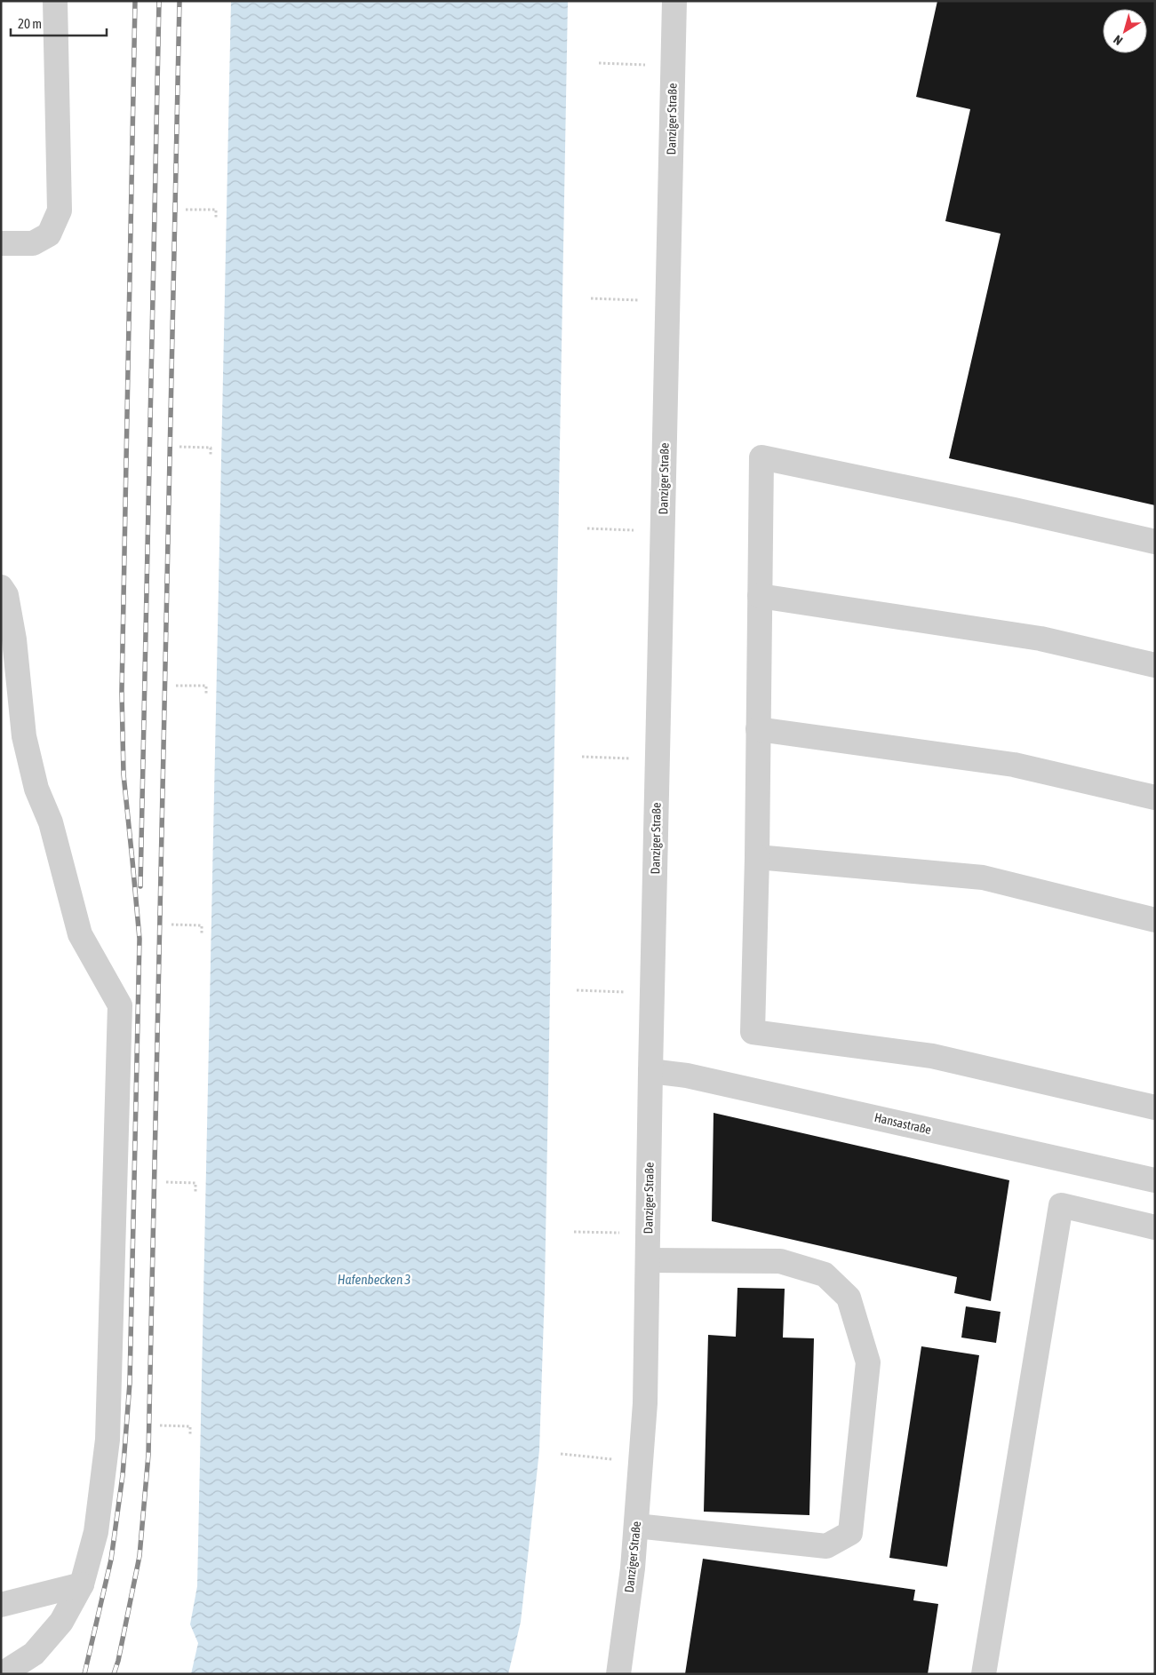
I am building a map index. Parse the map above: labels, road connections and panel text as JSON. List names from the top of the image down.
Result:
{
  "streets": {
    "street": ["Danziger Straße", "Hansastraße"]
  },
  "crossings": [
    ["Danziger Straße", "Hansastraße"]
  ],
  "water": ["Hafenbecken 3"],
  "scale_bar": "20 m",
  "north": "bottom left"
}
